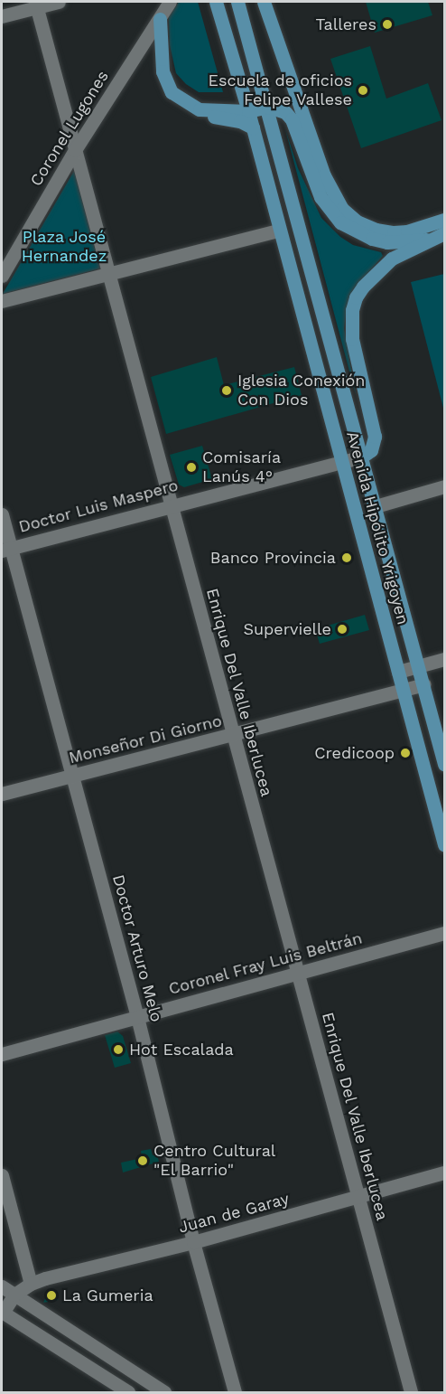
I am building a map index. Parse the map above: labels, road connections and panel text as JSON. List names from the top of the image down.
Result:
{
  "streets": {
    "main road": ["Avenida Hipólito Yrigoyen"],
    "street": [
      "Coronel Lugones",
      "Doctor Luis Maspero",
      "Enrique Del Valle Iberlucea",
      "Monseñor Di Giorno",
      "Doctor Arturo Melo",
      "Coronel Fray Luis Beltrán",
      "Juan de Garay"
    ]
  },
  "crossings": [
    ["Coronel Lugones", "Enrique Del Valle Iberlucea"],
    ["Doctor Luis Maspero", "Avenida Hipólito Yrigoyen"],
    ["Doctor Luis Maspero", "Enrique Del Valle Iberlucea"],
    ["Doctor Luis Maspero", "Doctor Arturo Melo"],
    ["Avenida Hipólito Yrigoyen", "Monseñor Di Giorno"],
    ["Enrique Del Valle Iberlucea", "Monseñor Di Giorno"],
    ["Enrique Del Valle Iberlucea", "Coronel Fray Luis Beltrán"],
    ["Enrique Del Valle Iberlucea", "Juan de Garay"],
    ["Monseñor Di Giorno", "Doctor Arturo Melo"],
    ["Doctor Arturo Melo", "Coronel Fray Luis Beltrán"],
    ["Doctor Arturo Melo", "Juan de Garay"]
  ],
  "parks": ["Plaza José Hernandez"],
  "places": [
    "Talleres",
    "Escuela de oficios Felipe Vallese",
    "Iglesia Conexión Con Dios",
    "Comisaría Lanús 4°",
    "Banco Provincia",
    "Supervielle",
    "Credicoop",
    "Hot Escalada",
    "Centro Cultural \"El Barrio\"",
    "La Gumeria"
  ]
}
